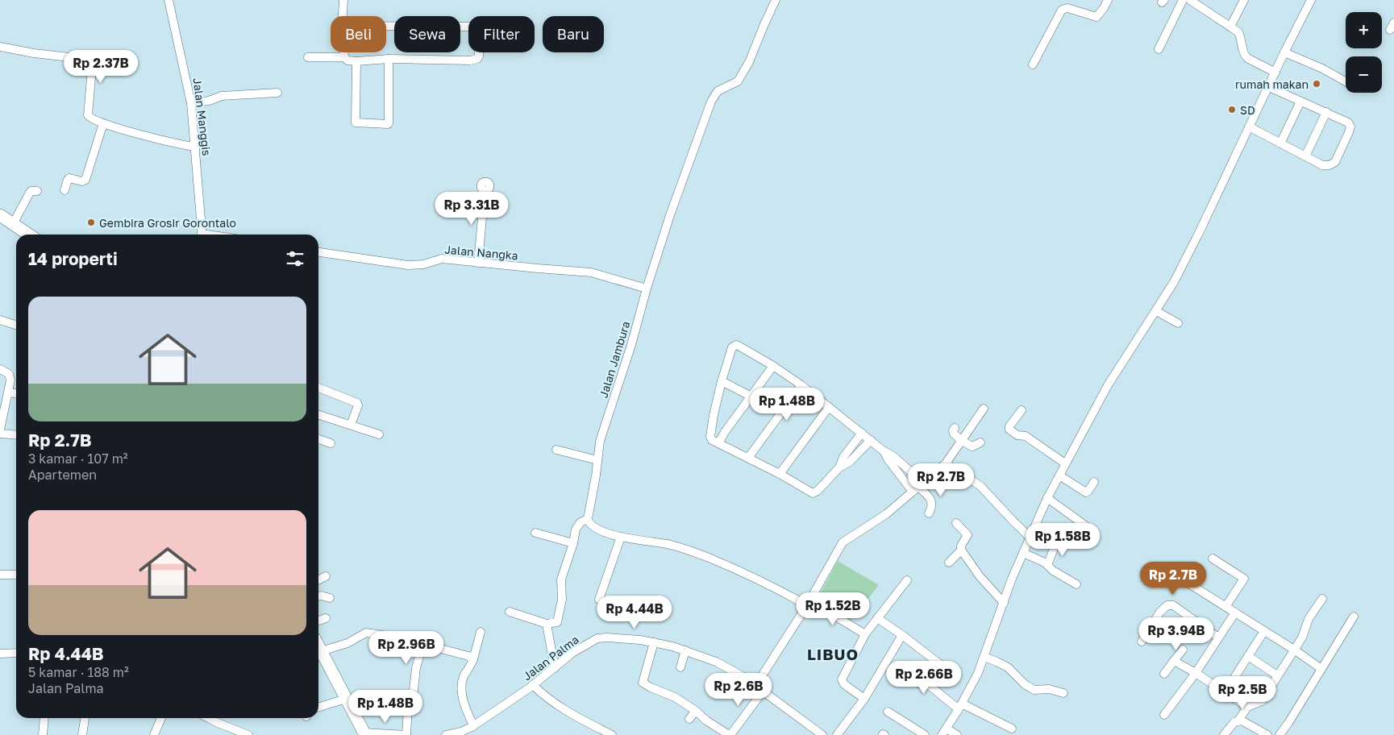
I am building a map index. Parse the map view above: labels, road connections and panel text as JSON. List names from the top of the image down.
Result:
{
  "streets": {
    "street": [
      "Jalan Manggis",
      "Jalan Nangka",
      "Jalan Jambura",
      "Jalan Palma"
    ]
  },
  "crossings": [
    ["Jalan Nangka", "Jalan Jambura"]
  ],
  "districts": ["LIBUO"],
  "places": ["rumah makan", "SD", "Gembira Grosir Gorontalo"],
  "page": {
    "map_buttons": ["+", "−"],
    "chip": [
      "Beli",
      "Sewa",
      "Filter",
      "Baru"
    ],
    "price": [
      "Rp 2.37B",
      "Rp 3.31B",
      "Rp 1.48B",
      "Rp 2.7B",
      "Rp 1.58B",
      "Rp 2.7B",
      "Rp 1.52B",
      "Rp 4.44B",
      "Rp 3.94B",
      "Rp 2.96B",
      "Rp 2.66B",
      "Rp 2.6B",
      "Rp 2.5B",
      "Rp 1.48B"
    ],
    "heading": "14 properti",
    "list": [
      {
        "name": "Rp 2.7B",
        "note": "3 kamar · 107 m² · Apartemen"
      },
      {
        "name": "Rp 4.44B",
        "note": "5 kamar · 188 m² · Jalan Palma"
      }
    ]
  }
}
